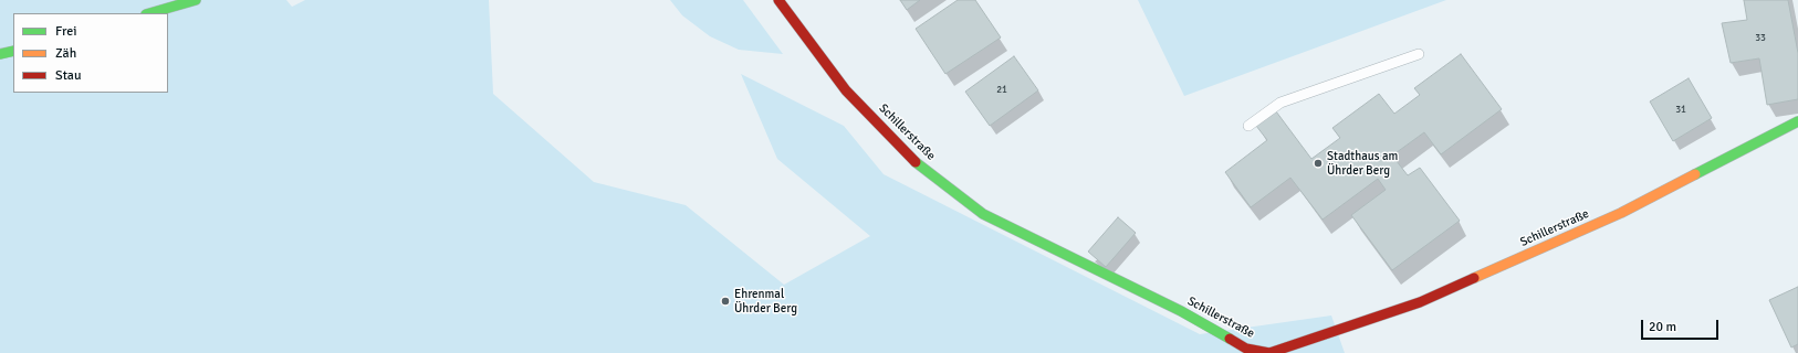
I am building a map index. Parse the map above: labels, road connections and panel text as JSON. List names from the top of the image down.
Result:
{
  "streets": {
    "street": ["Schillerstraße"]
  },
  "places": ["Stadthaus am Ührder Berg", "Ehrenmal Ührder Berg"],
  "house_numbers": ["33", "21", "31"],
  "legend": ["Frei", "Zäh", "Stau"],
  "scale_bar": "20 m"
}
